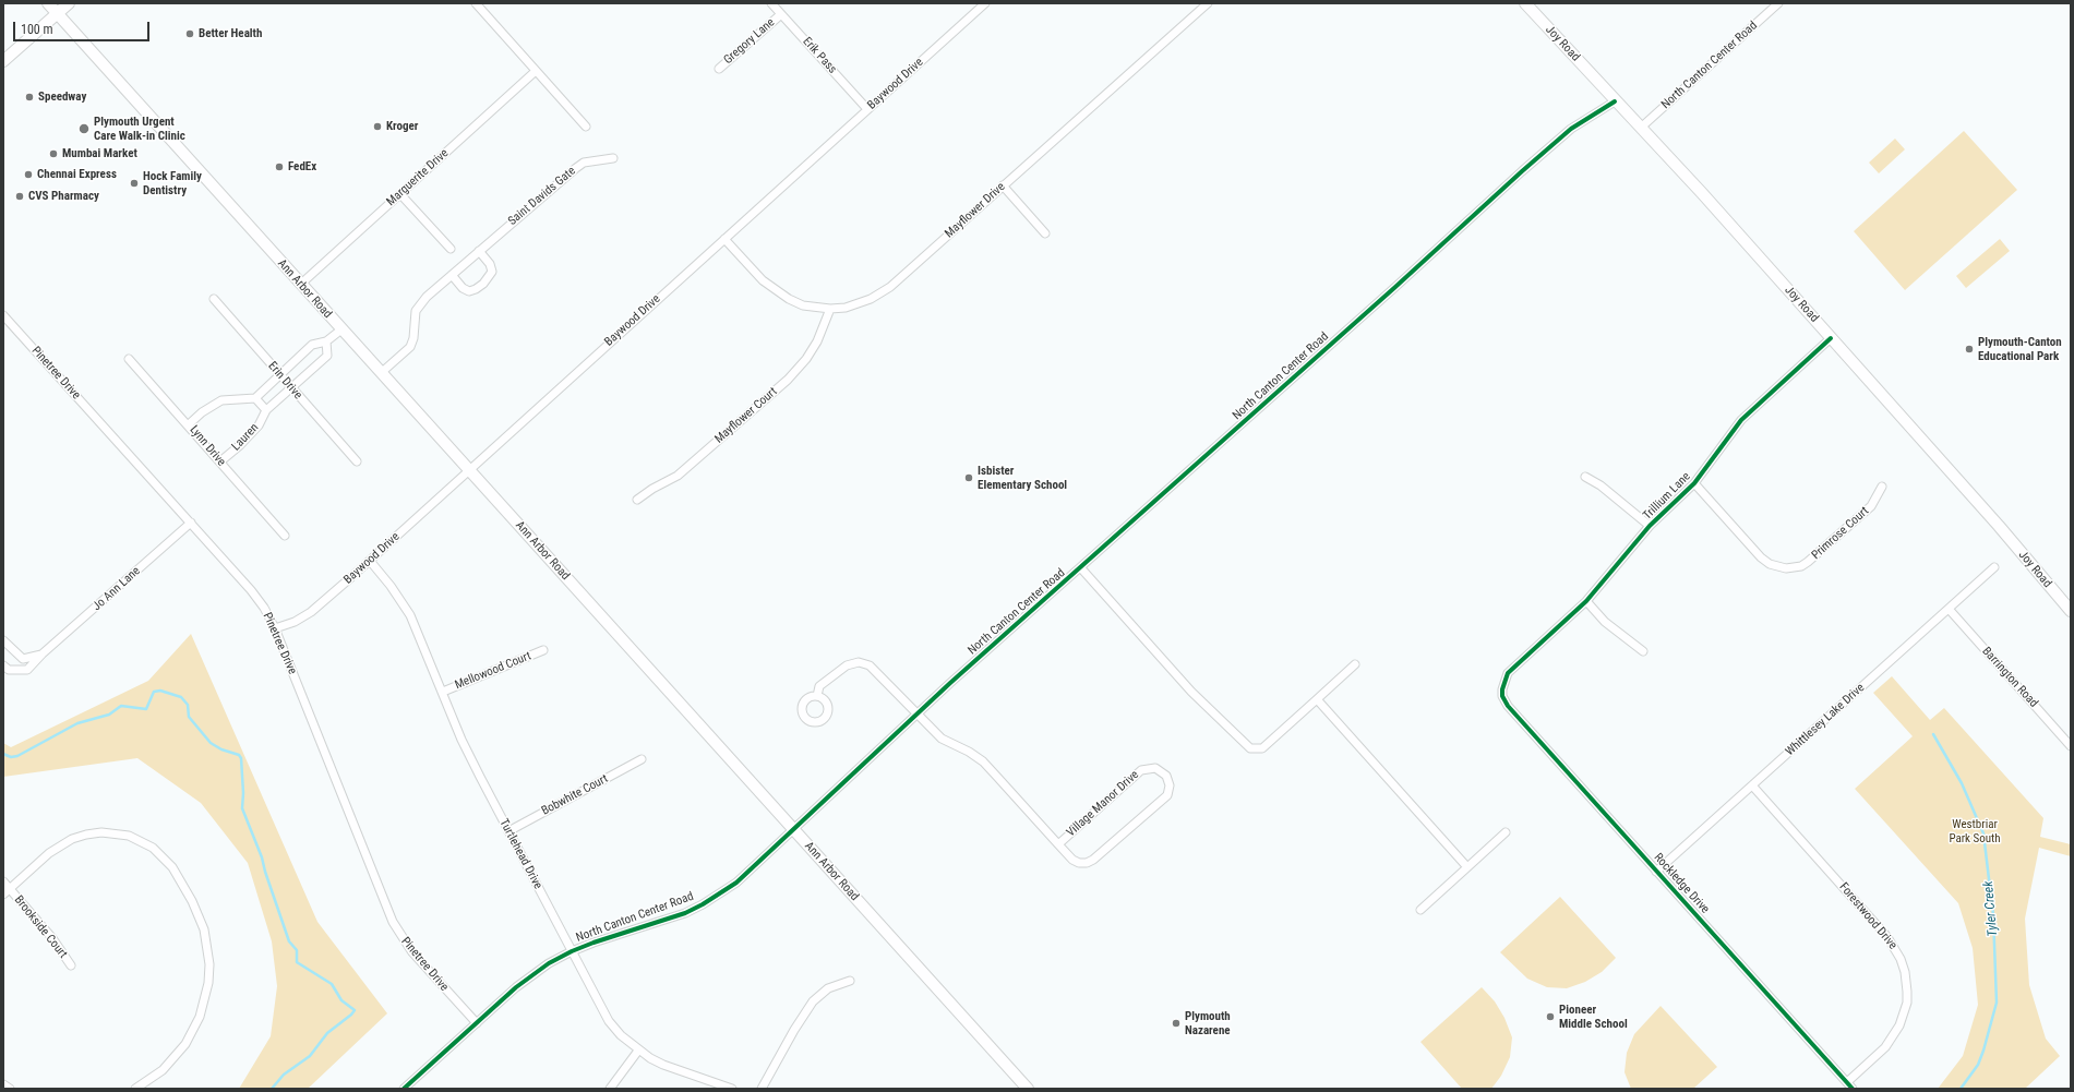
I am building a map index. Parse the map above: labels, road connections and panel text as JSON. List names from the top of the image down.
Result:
{
  "streets": {
    "main road": ["Joy Road", "Ann Arbor Road"],
    "street": [
      "Gregory Lane",
      "Erik Pass",
      "North Canton Center Road",
      "Baywood Drive",
      "Marguerite Drive",
      "Saint Davids Gate",
      "Mayflower Drive",
      "Pinetree Drive",
      "Erin Drive",
      "Mayflower Court",
      "Lauren",
      "Lynn Drive",
      "Trillium Lane",
      "Primrose Court",
      "Jo Ann Lane",
      "Mellowood Court",
      "Barrington Road",
      "Whittlesey Lake Drive",
      "Bobwhite Court",
      "Village Manor Drive",
      "Turtlehead Drive",
      "Rockledge Drive",
      "Forestwood Drive",
      "Brookside Court"
    ]
  },
  "crossings": [
    ["Gregory Lane", "Erik Pass"],
    ["Joy Road", "North Canton Center Road"],
    ["Joy Road", "Trillium Lane"],
    ["Erik Pass", "Baywood Drive"],
    ["North Canton Center Road", "Ann Arbor Road"],
    ["North Canton Center Road", "Pinetree Drive"],
    ["North Canton Center Road", "Village Manor Drive"],
    ["North Canton Center Road", "Turtlehead Drive"],
    ["Baywood Drive", "Mayflower Drive"],
    ["Baywood Drive", "Ann Arbor Road"],
    ["Baywood Drive", "Pinetree Drive"],
    ["Baywood Drive", "Turtlehead Drive"],
    ["Marguerite Drive", "Ann Arbor Road"],
    ["Saint Davids Gate", "Ann Arbor Road"],
    ["Mayflower Drive", "Mayflower Court"],
    ["Pinetree Drive", "Jo Ann Lane"],
    ["Erin Drive", "Lauren"],
    ["Lauren", "Lynn Drive"],
    ["Trillium Lane", "Primrose Court"],
    ["Trillium Lane", "Rockledge Drive"],
    ["Mellowood Court", "Turtlehead Drive"],
    ["Barrington Road", "Whittlesey Lake Drive"],
    ["Whittlesey Lake Drive", "Rockledge Drive"],
    ["Whittlesey Lake Drive", "Forestwood Drive"],
    ["Bobwhite Court", "Turtlehead Drive"],
    ["Rockledge Drive", "Forestwood Drive"]
  ],
  "water": ["Tyler Creek"],
  "parks": ["Westbriar Park South"],
  "places": [
    "Better Health",
    "Speedway",
    "Kroger",
    "Plymouth Urgent Care Walk-in Clinic",
    "Mumbai Market",
    "FedEx",
    "Chennai Express",
    "Hock Family Dentistry",
    "CVS Pharmacy",
    "Plymouth-Canton Educational Park",
    "Isbister Elementary School",
    "Pioneer Middle School",
    "Plymouth Nazarene"
  ],
  "scale_bar": "100 m"
}
